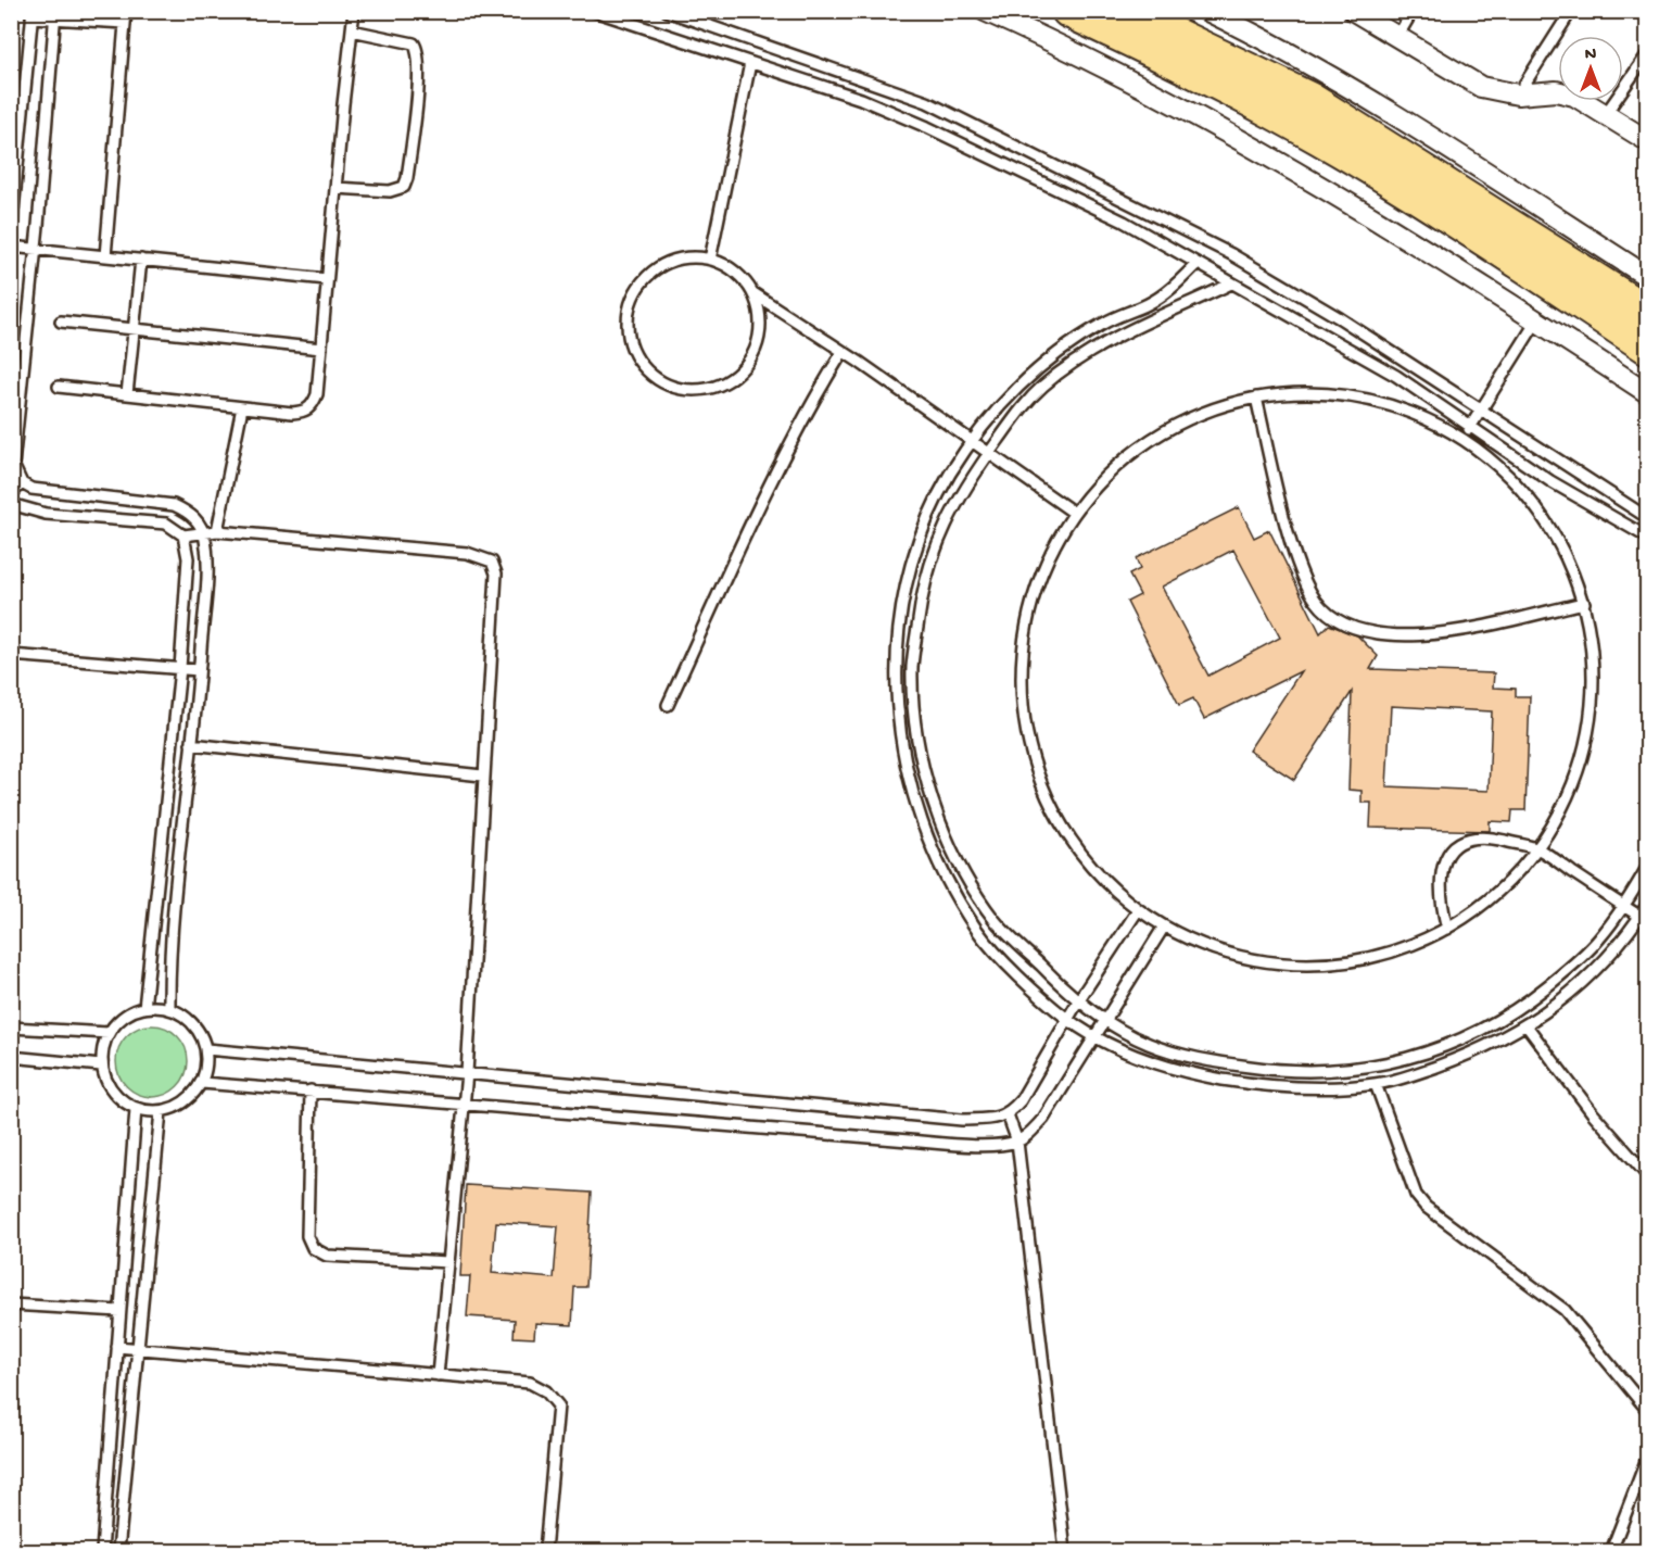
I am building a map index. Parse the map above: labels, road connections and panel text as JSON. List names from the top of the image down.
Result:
{
  "north": "top"
}
